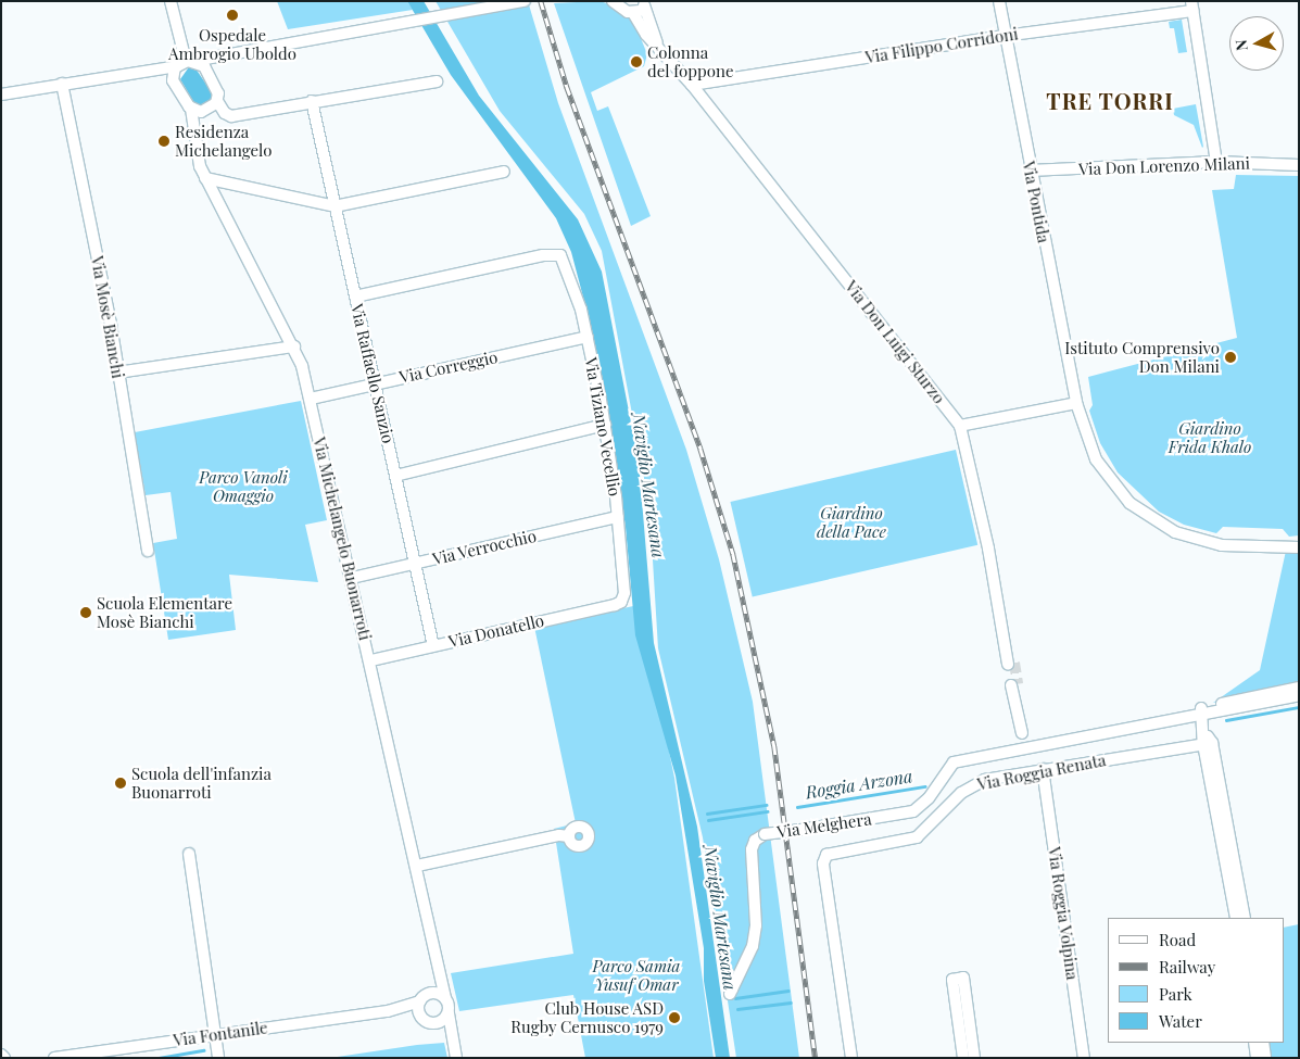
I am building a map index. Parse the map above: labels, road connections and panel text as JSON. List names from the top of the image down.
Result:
{
  "streets": {
    "street": [
      "Via Filippo Corridoni",
      "Via Don Lorenzo Milani",
      "Via Pontida",
      "Via Mosè Bianchi",
      "Via Don Luigi Sturzo",
      "Via Correggio",
      "Via Raffaello Sanzio",
      "Via Tiziano Vecellio",
      "Via Michelangelo Buonarroti",
      "Via Verrocchio",
      "Via Donatello",
      "Via Roggia Renata",
      "Via Melghera",
      "Via Roggia Volpina",
      "Via Fontanile"
    ]
  },
  "crossings": [
    ["Via Filippo Corridoni", "Via Pontida"],
    ["Via Filippo Corridoni", "Via Don Luigi Sturzo"],
    ["Via Don Lorenzo Milani", "Via Pontida"],
    ["Via Correggio", "Via Raffaello Sanzio"],
    ["Via Correggio", "Via Tiziano Vecellio"],
    ["Via Correggio", "Via Michelangelo Buonarroti"],
    ["Via Raffaello Sanzio", "Via Tiziano Vecellio"],
    ["Via Raffaello Sanzio", "Via Verrocchio"],
    ["Via Raffaello Sanzio", "Via Donatello"],
    ["Via Tiziano Vecellio", "Via Verrocchio"],
    ["Via Tiziano Vecellio", "Via Donatello"],
    ["Via Michelangelo Buonarroti", "Via Verrocchio"],
    ["Via Michelangelo Buonarroti", "Via Donatello"],
    ["Via Michelangelo Buonarroti", "Via Fontanile"],
    ["Via Roggia Renata", "Via Roggia Volpina"]
  ],
  "districts": ["TRE TORRI"],
  "water": ["Naviglio Martesana", "Roggia Arzona"],
  "parks": [
    "Giardino Frida Khalo",
    "Parco Vanoli Omaggio",
    "Giardino della Pace",
    "Parco Samia Yusuf Omar"
  ],
  "places": [
    "Ospedale Ambrogio Uboldo",
    "Colonna del foppone",
    "Residenza Michelangelo",
    "Istituto Comprensivo Don Milani",
    "Scuola Elementare Mosè Bianchi",
    "Scuola dell'infanzia Buonarroti",
    "Club House ASD Rugby Cernusco 1979"
  ],
  "legend": [
    "Road",
    "Railway",
    "Park",
    "Water"
  ],
  "north": "left"
}
